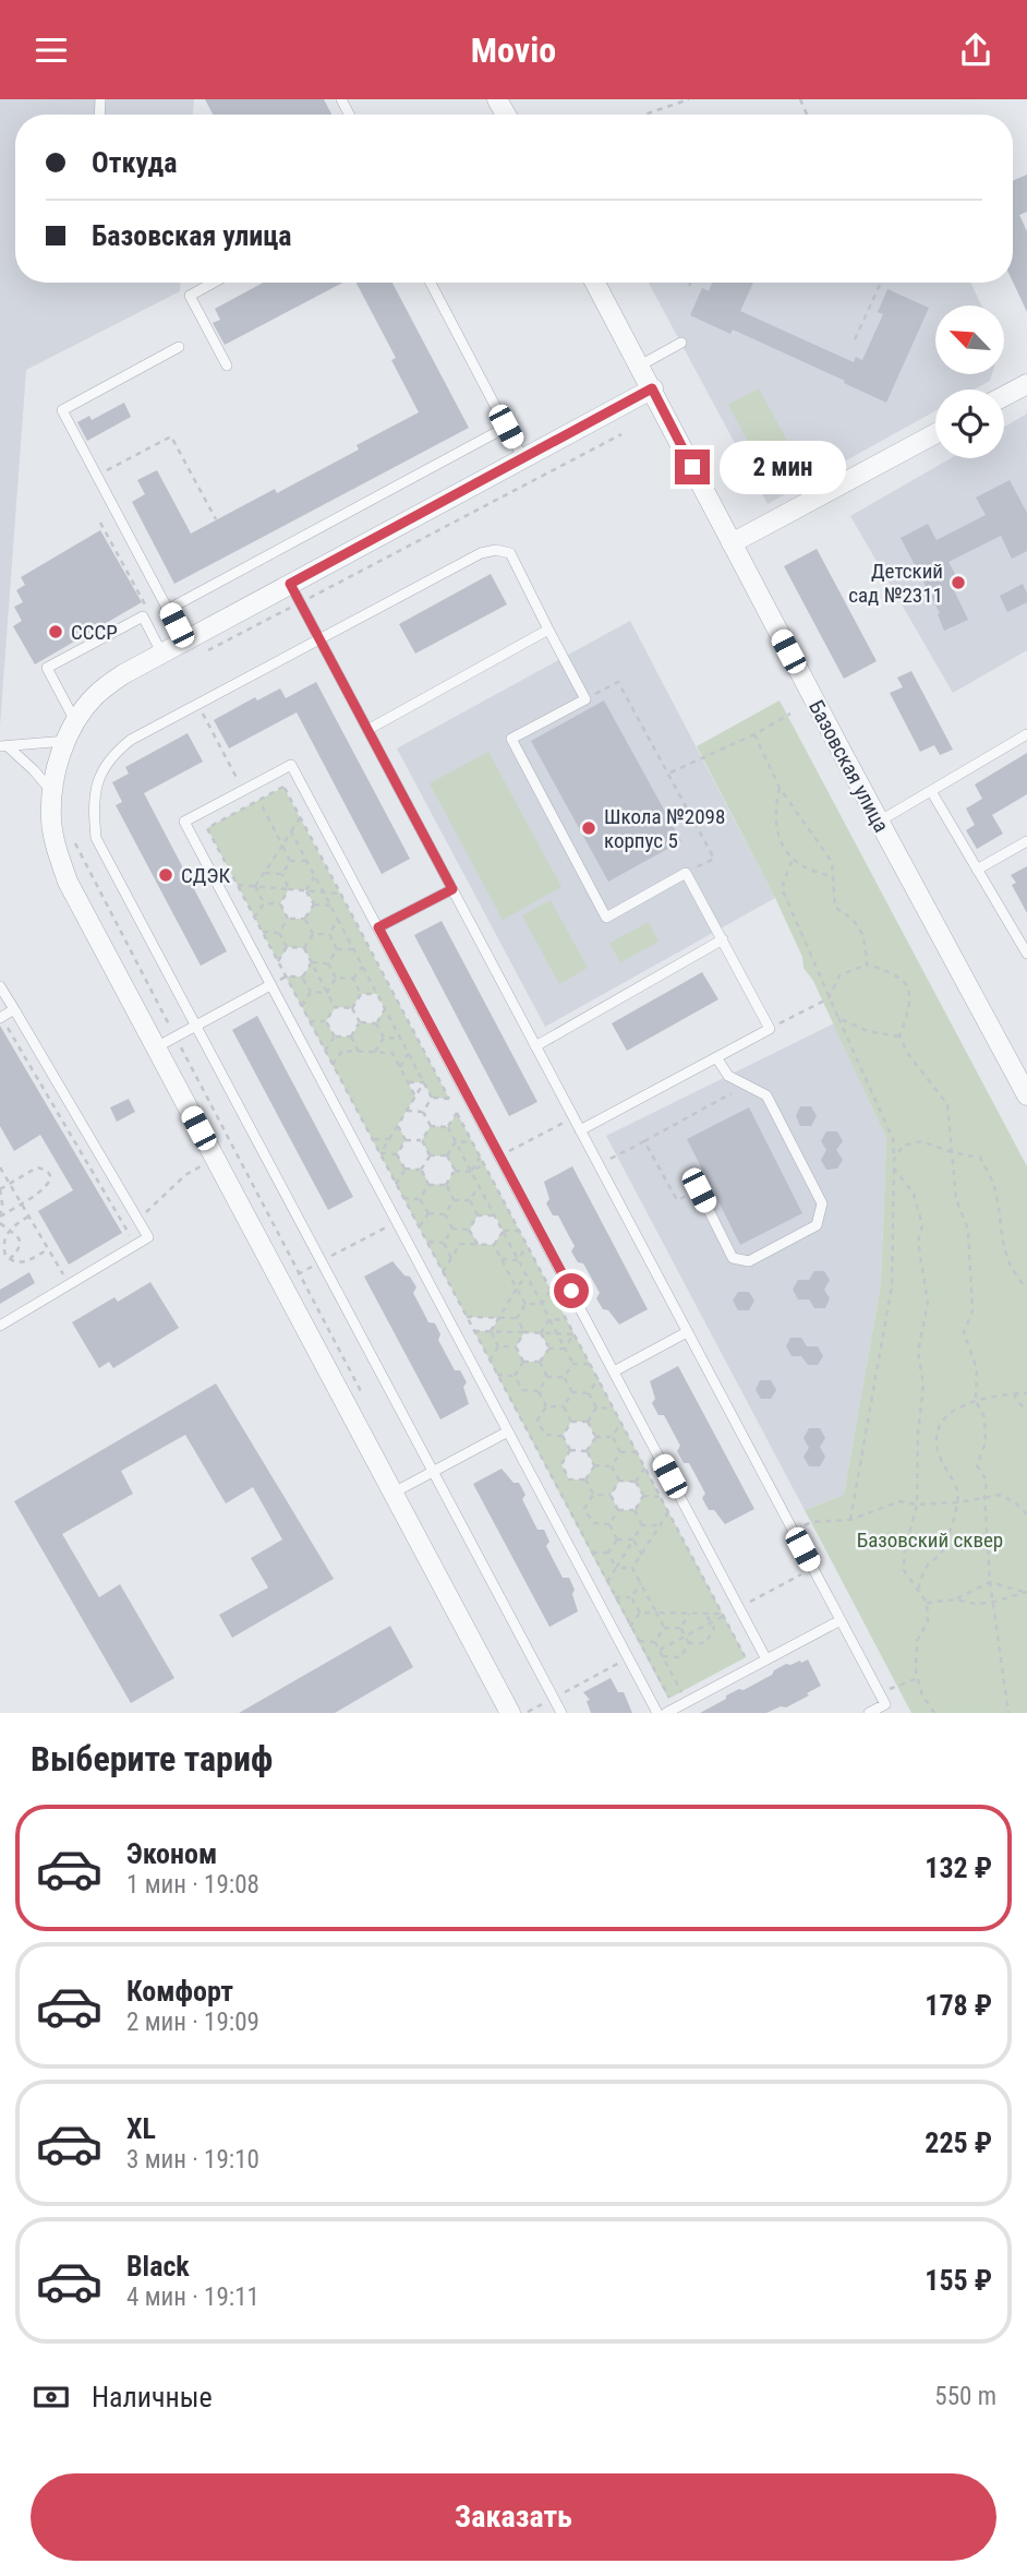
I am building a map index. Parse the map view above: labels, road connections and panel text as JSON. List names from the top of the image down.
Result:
{
  "streets": {
    "street": ["Базовская улица"]
  },
  "parks": ["Базовский сквер"],
  "places": [
    "Детский сад №2311",
    "СССР",
    "Школа №2098 корпус 5",
    "СДЭК"
  ],
  "north": "top left",
  "page": {
    "header": "Movio",
    "banner": ["Откуда", "Базовская улица"],
    "bubble": "2 мин",
    "heading": "Выберите тариф",
    "list": [
      {
        "name": "Эконом",
        "note": "1 мин · 19:08",
        "value": "132 ₽"
      },
      {
        "name": "Комфорт",
        "note": "2 мин · 19:09",
        "value": "178 ₽"
      },
      {
        "name": "XL",
        "note": "3 мин · 19:10",
        "value": "225 ₽"
      },
      {
        "name": "Black",
        "note": "4 мин · 19:11",
        "value": "155 ₽"
      }
    ],
    "pay": ["Наличные", "550 m"],
    "buttons": "Заказать"
  }
}
